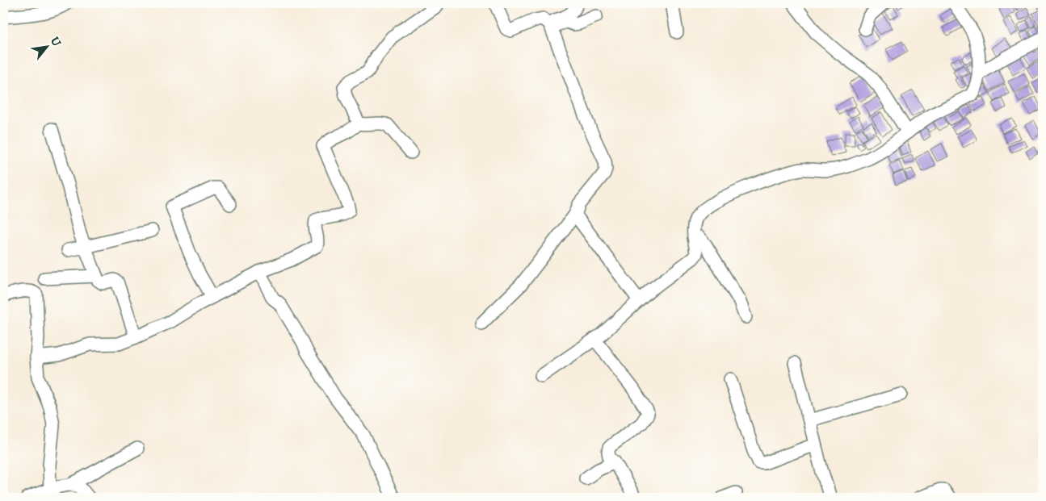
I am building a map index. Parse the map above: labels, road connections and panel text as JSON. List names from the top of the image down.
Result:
{
  "north": "top right"
}
